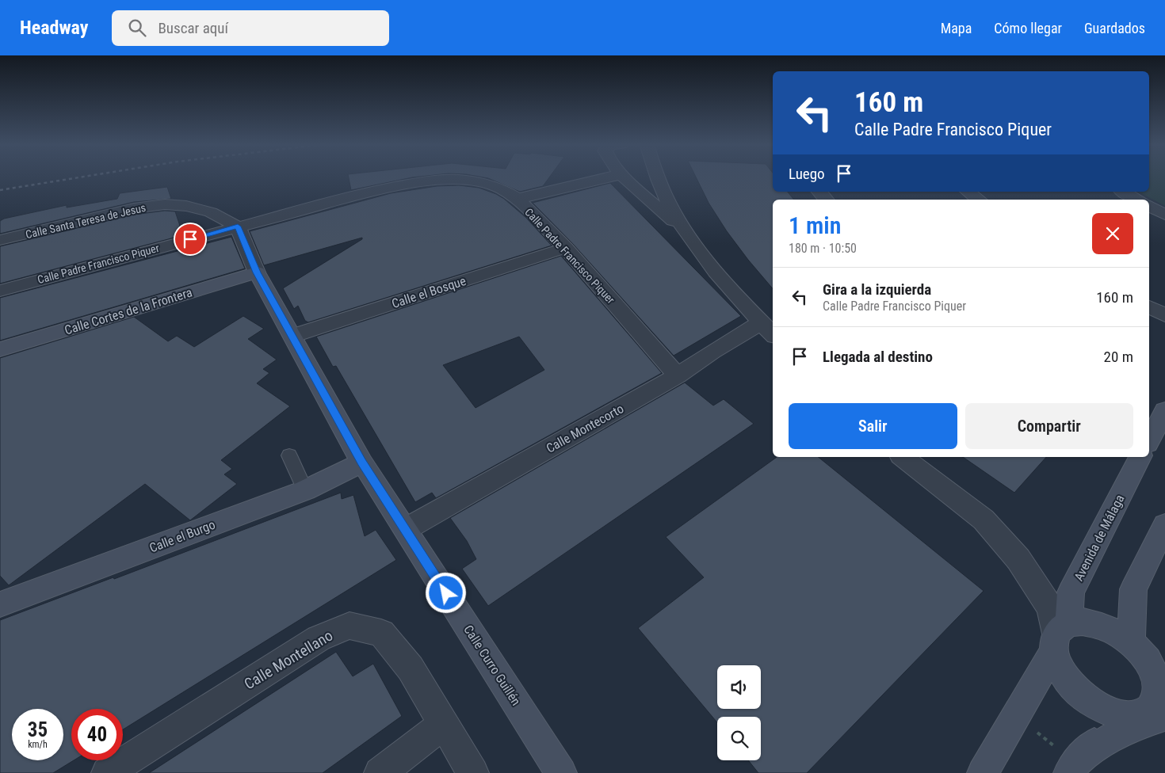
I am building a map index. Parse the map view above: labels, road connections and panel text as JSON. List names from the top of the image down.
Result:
{
  "streets": {
    "street": [
      "Calle Santa Teresa de Jesus",
      "Calle Padre Francisco Piquer",
      "Calle el Bosque",
      "Calle Cortes de la Frontera",
      "Calle Montecorto",
      "Calle el Burgo",
      "Avenida de Málaga",
      "Calle Montellano",
      "Calle Curro Guillén"
    ]
  },
  "crossings": [
    ["Calle Santa Teresa de Jesus", "Calle Padre Francisco Piquer"],
    ["Calle Santa Teresa de Jesus", "Calle Curro Guillén"],
    ["Calle Padre Francisco Piquer", "Calle el Bosque"],
    ["Calle Padre Francisco Piquer", "Calle Montecorto"],
    ["Calle Padre Francisco Piquer", "Calle Curro Guillén"],
    ["Calle el Bosque", "Calle Curro Guillén"],
    ["Calle Cortes de la Frontera", "Calle Curro Guillén"],
    ["Calle Montecorto", "Calle Curro Guillén"],
    ["Calle el Burgo", "Calle Curro Guillén"]
  ],
  "page": {
    "header": "Headway",
    "search": "Buscar aquí",
    "nav": ["Mapa", "Cómo llegar", "Guardados"],
    "turn": ["160 m", "Calle Padre Francisco Piquer"],
    "then": "Luego",
    "heading": ["1 min", "180 m · 10:50"],
    "list": [
      {
        "name": "Gira a la izquierda",
        "note": "Calle Padre Francisco Piquer",
        "value": "160 m"
      },
      {
        "name": "Llegada al destino",
        "value": "20 m"
      }
    ],
    "buttons": ["Salir", "Compartir"],
    "speed": "35 km/h",
    "limit": "40"
  }
}
